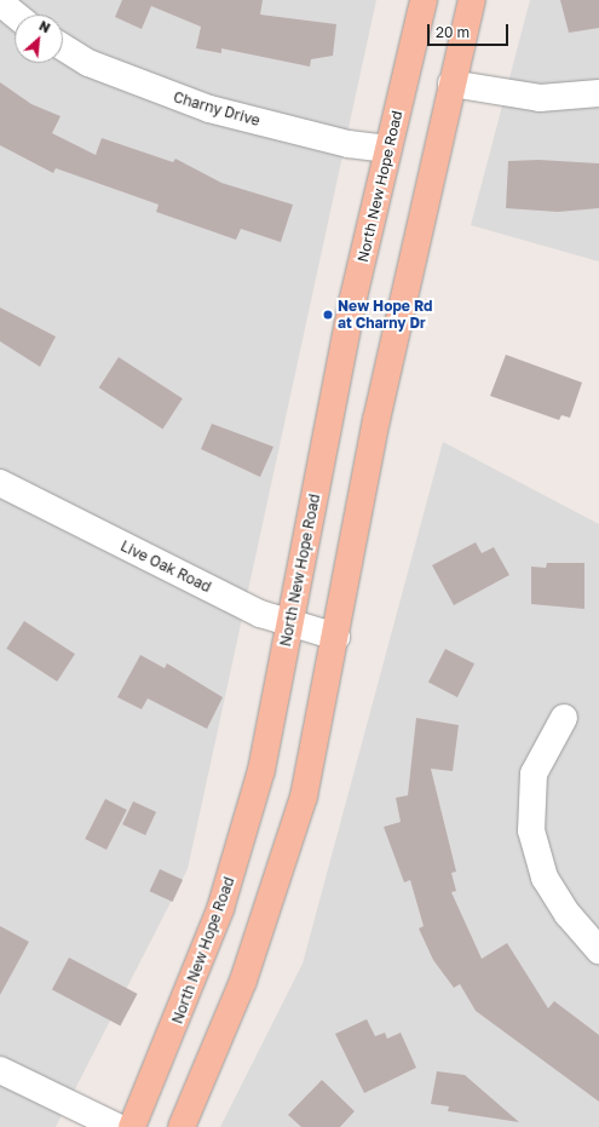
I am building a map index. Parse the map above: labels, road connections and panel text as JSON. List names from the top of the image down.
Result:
{
  "streets": {
    "main road": ["North New Hope Road"],
    "street": ["Charny Drive", "Live Oak Road"]
  },
  "crossings": [
    ["Charny Drive", "North New Hope Road"],
    ["North New Hope Road", "Live Oak Road"]
  ],
  "places": ["New Hope Rd at Charny Dr"],
  "scale_bar": "20 m",
  "north": "top right"
}
